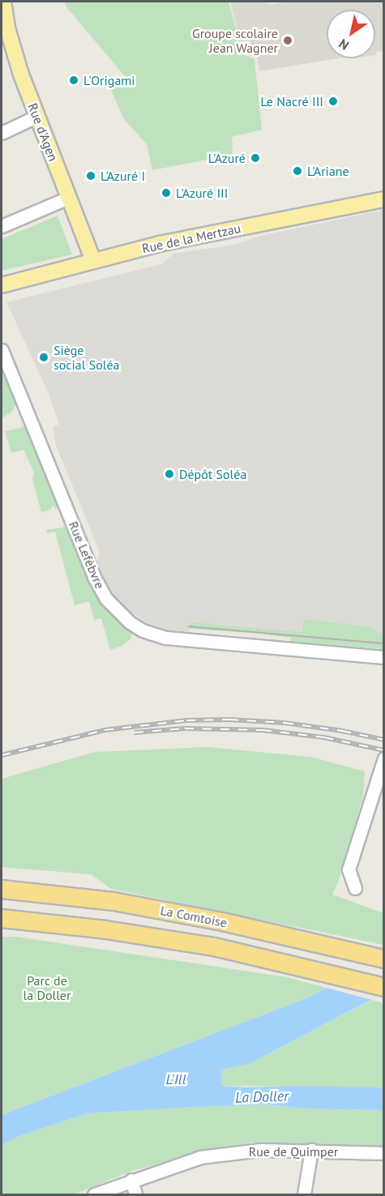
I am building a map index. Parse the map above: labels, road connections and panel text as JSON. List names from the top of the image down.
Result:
{
  "streets": {
    "highway": ["La Comtoise"],
    "main road": ["Rue d'Agen", "Rue de la Mertzau"],
    "street": ["Rue Lefèbvre", "Rue de Quimper"]
  },
  "crossings": [
    ["Rue d'Agen", "Rue de la Mertzau"]
  ],
  "water": ["L'Ill", "La Doller"],
  "parks": ["Parc de la Doller"],
  "places": [
    "Groupe scolaire Jean Wagner",
    "L'Origami",
    "Le Nacré III",
    "L'Azuré",
    "L'Ariane",
    "L'Azuré I",
    "L'Azuré III",
    "Siège social Soléa",
    "Dépôt Soléa"
  ],
  "north": "bottom left"
}
